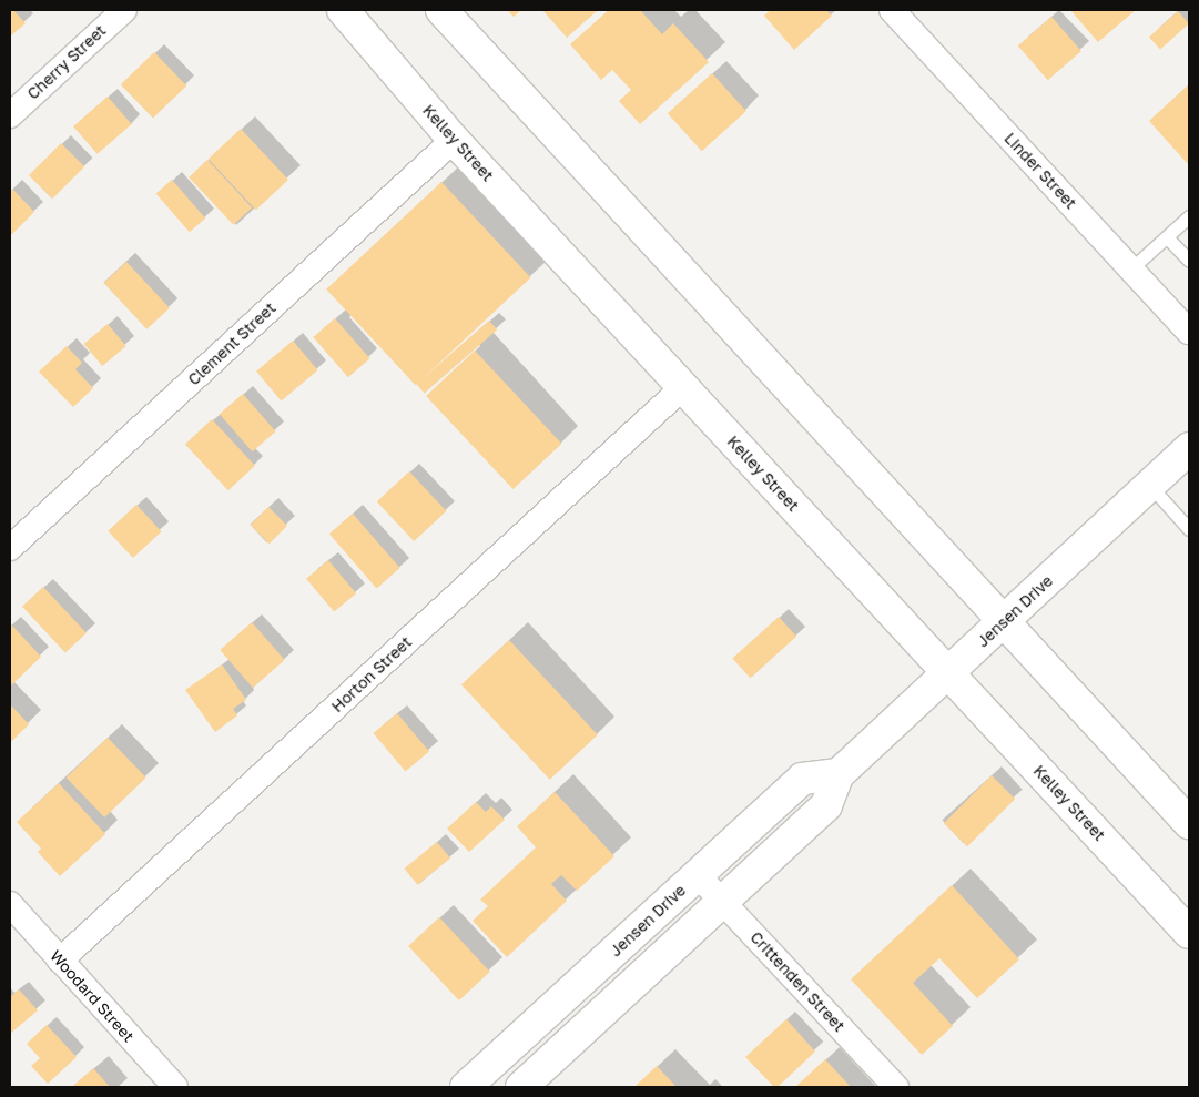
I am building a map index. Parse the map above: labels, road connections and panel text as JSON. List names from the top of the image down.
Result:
{
  "streets": {
    "main road": ["Kelley Street", "Jensen Drive"],
    "street": [
      "Cherry Street",
      "Linder Street",
      "Clement Street",
      "Horton Street",
      "Crittenden Street",
      "Woodard Street"
    ]
  },
  "crossings": [
    ["Kelley Street", "Clement Street"],
    ["Kelley Street", "Jensen Drive"],
    ["Kelley Street", "Horton Street"],
    ["Jensen Drive", "Crittenden Street"],
    ["Horton Street", "Woodard Street"]
  ]
}
